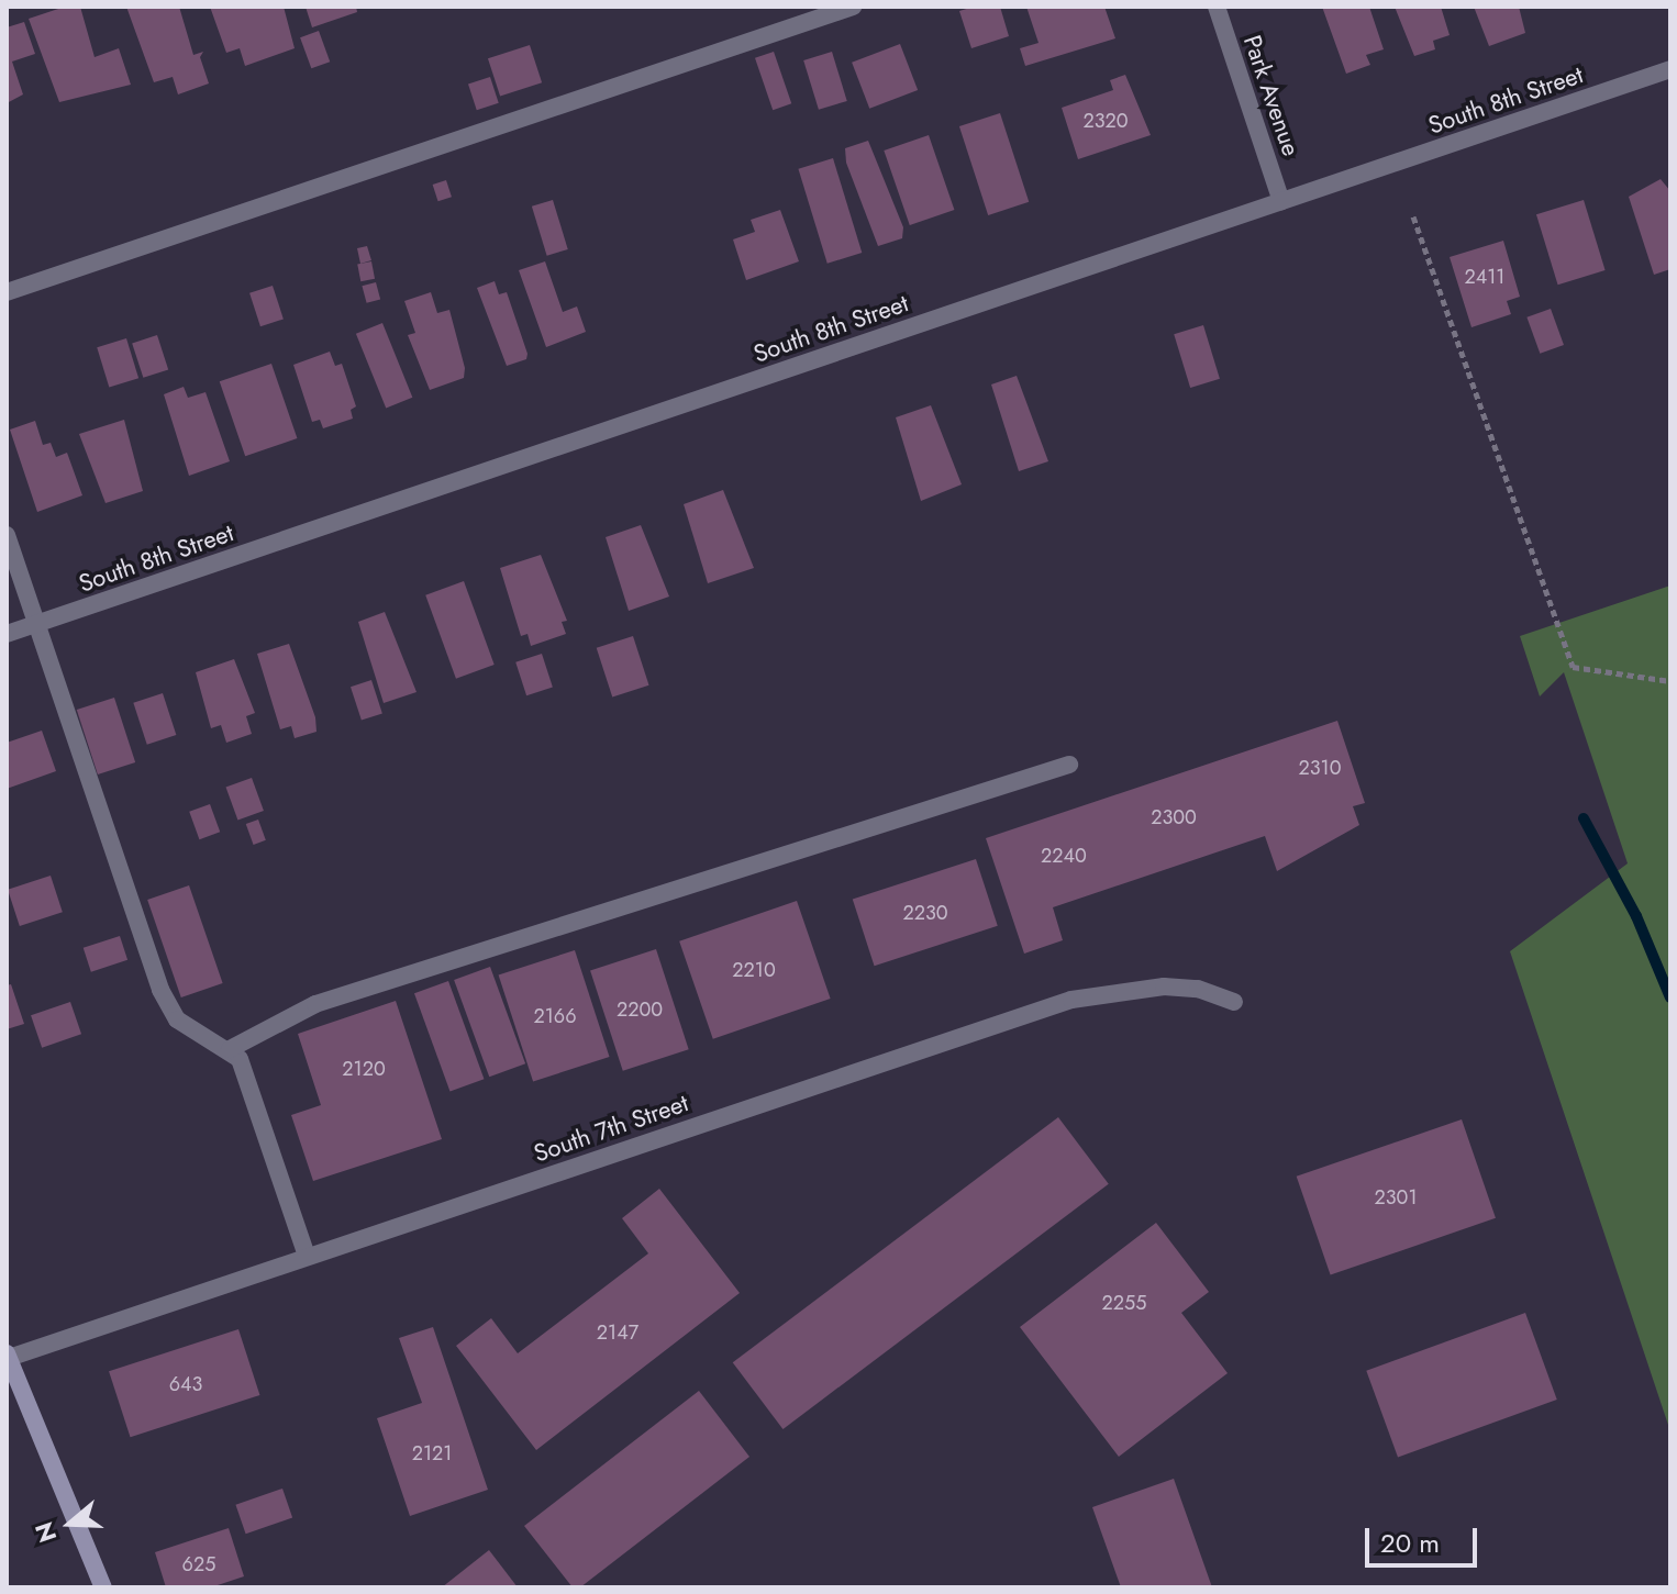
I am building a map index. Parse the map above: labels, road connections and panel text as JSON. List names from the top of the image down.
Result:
{
  "streets": {
    "street": ["Park Avenue", "South 8th Street", "South 7th Street"]
  },
  "crossings": [
    ["Park Avenue", "South 8th Street"]
  ],
  "house_numbers": [
    "2320",
    "2411",
    "2310",
    "2300",
    "2240",
    "2230",
    "2210",
    "2200",
    "2166",
    "2120",
    "2301",
    "2255",
    "2147",
    "643",
    "2121",
    "625"
  ],
  "scale_bar": "20 m",
  "north": "left"
}
